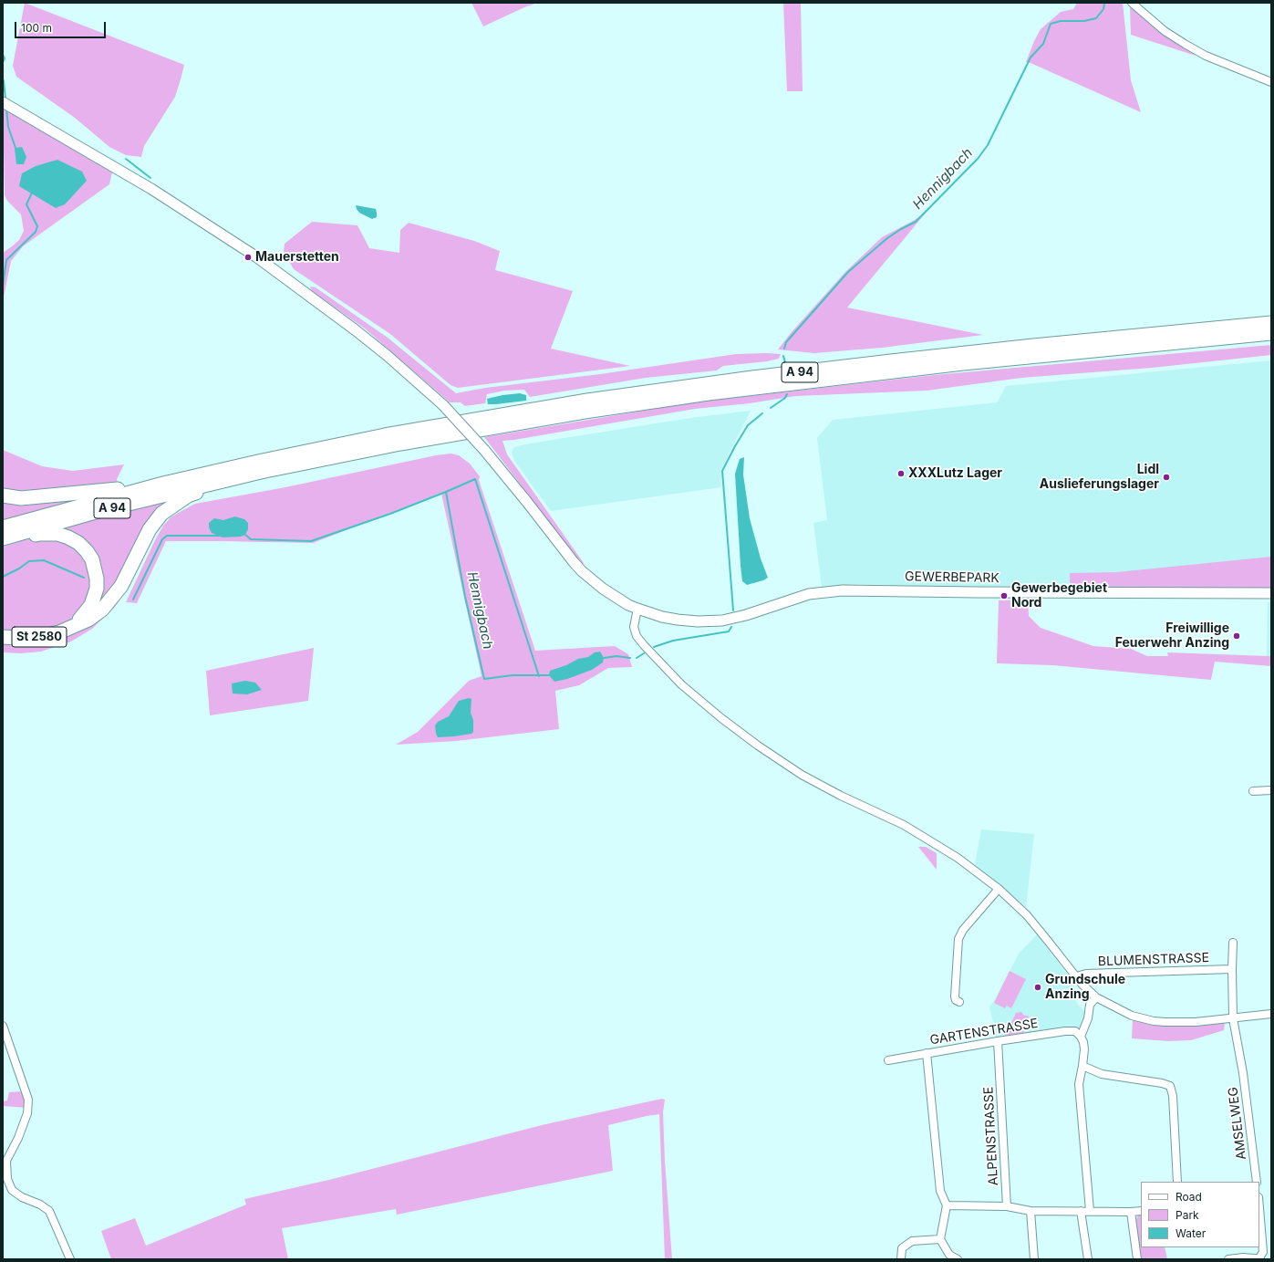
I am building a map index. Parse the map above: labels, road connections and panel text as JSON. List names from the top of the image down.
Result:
{
  "streets": {
    "highway": ["A 94", "St 2580"],
    "street": [
      "GEWERBEPARK",
      "BLUMENSTRASSE",
      "GARTENSTRASSE",
      "AMSELWEG",
      "ALPENSTRASSE"
    ]
  },
  "crossings": [
    ["GARTENSTRASSE", "ALPENSTRASSE"]
  ],
  "water": ["Hennigbach"],
  "places": [
    "Mauerstetten",
    "XXXLutz Lager",
    "Lidl Auslieferungslager",
    "Gewerbegebiet Nord",
    "Freiwillige Feuerwehr Anzing",
    "Grundschule Anzing"
  ],
  "legend": ["Road", "Park", "Water"],
  "scale_bar": "100 m"
}
